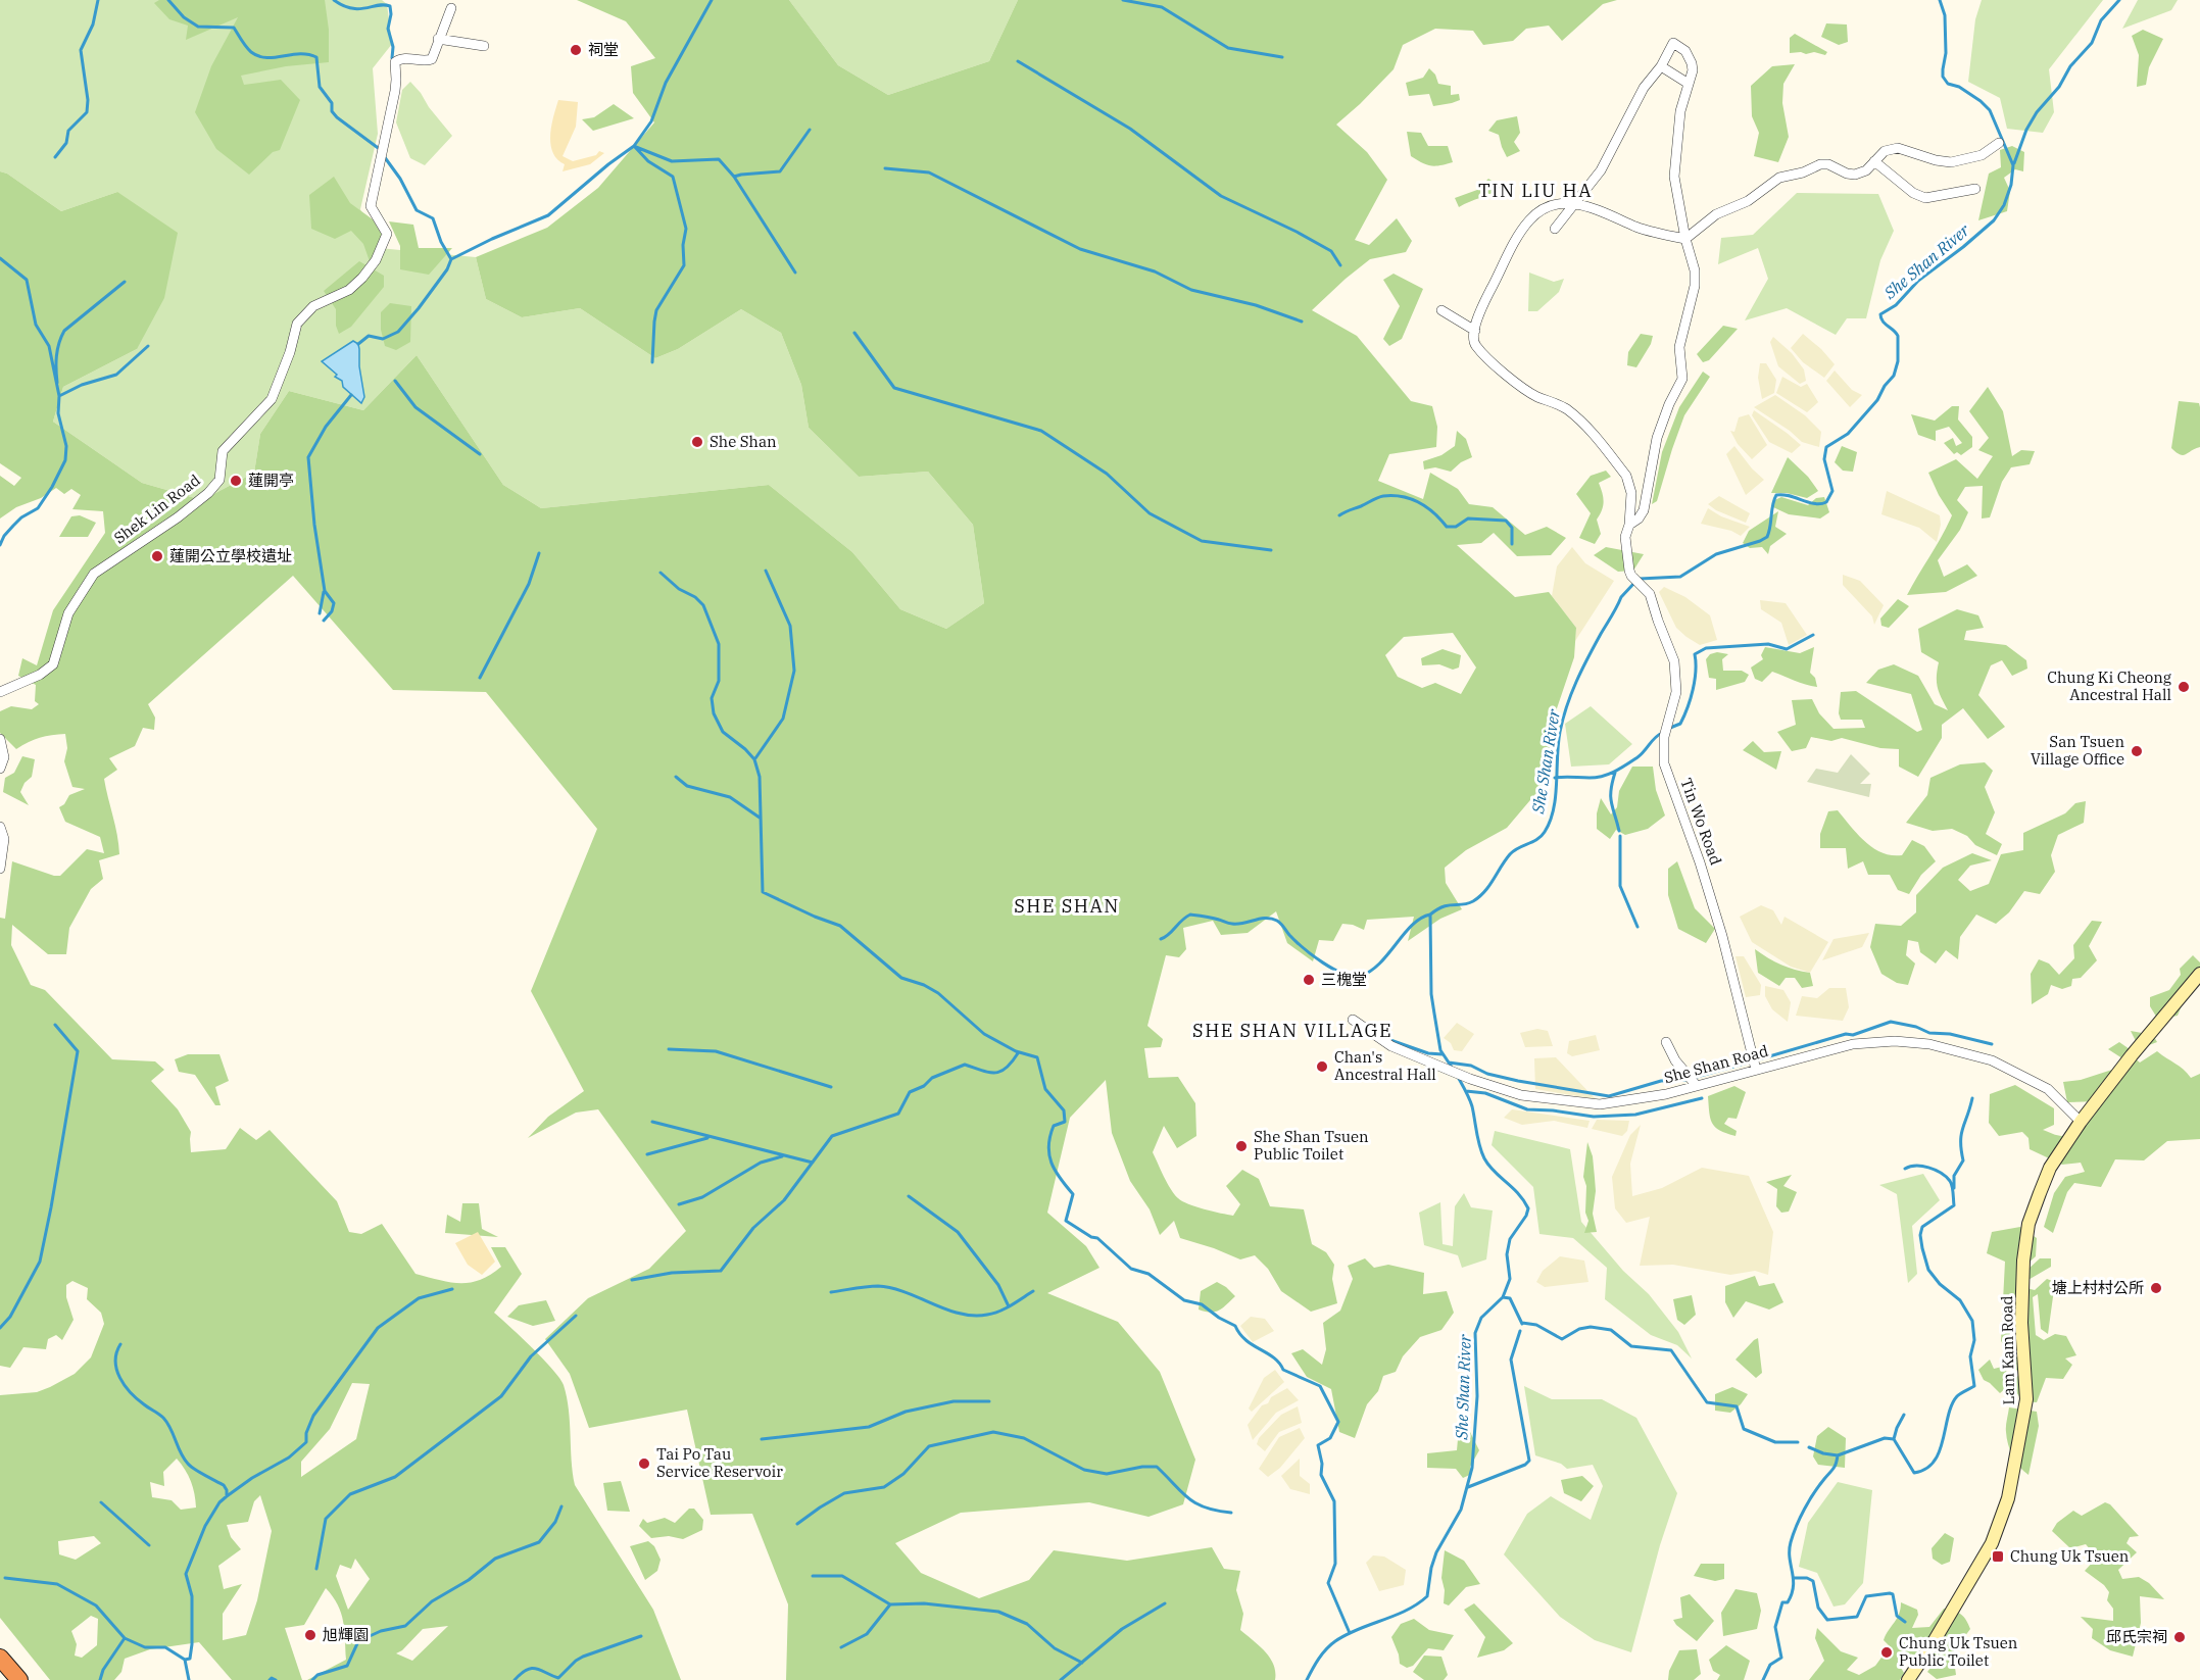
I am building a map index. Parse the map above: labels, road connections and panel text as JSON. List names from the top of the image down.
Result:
{
  "streets": {
    "main road": ["Lam Kam Road"],
    "street": ["Shek Lin Road", "Tin Wo Road", "She Shan Road"]
  },
  "crossings": [
    ["Tin Wo Road", "She Shan Road"],
    ["She Shan Road", "Lam Kam Road"]
  ],
  "districts": ["TIN LIU HA", "SHE SHAN", "SHE SHAN VILLAGE"],
  "water": ["She Shan River"],
  "places": {
    "other": [
      "祠堂",
      "She Shan",
      "蓮開亭",
      "蓮開公立學校遺址",
      "Chung Ki Cheong Ancestral Hall",
      "San Tsuen Village Office",
      "三槐堂",
      "Chan's Ancestral Hall",
      "She Shan Tsuen Public Toilet",
      "塘上村村公所",
      "Tai Po Tau Service Reservoir",
      "旭輝園",
      "邱氏宗祠",
      "Chung Uk Tsuen Public Toilet"
    ],
    "transit": ["Chung Uk Tsuen"]
  }
}
